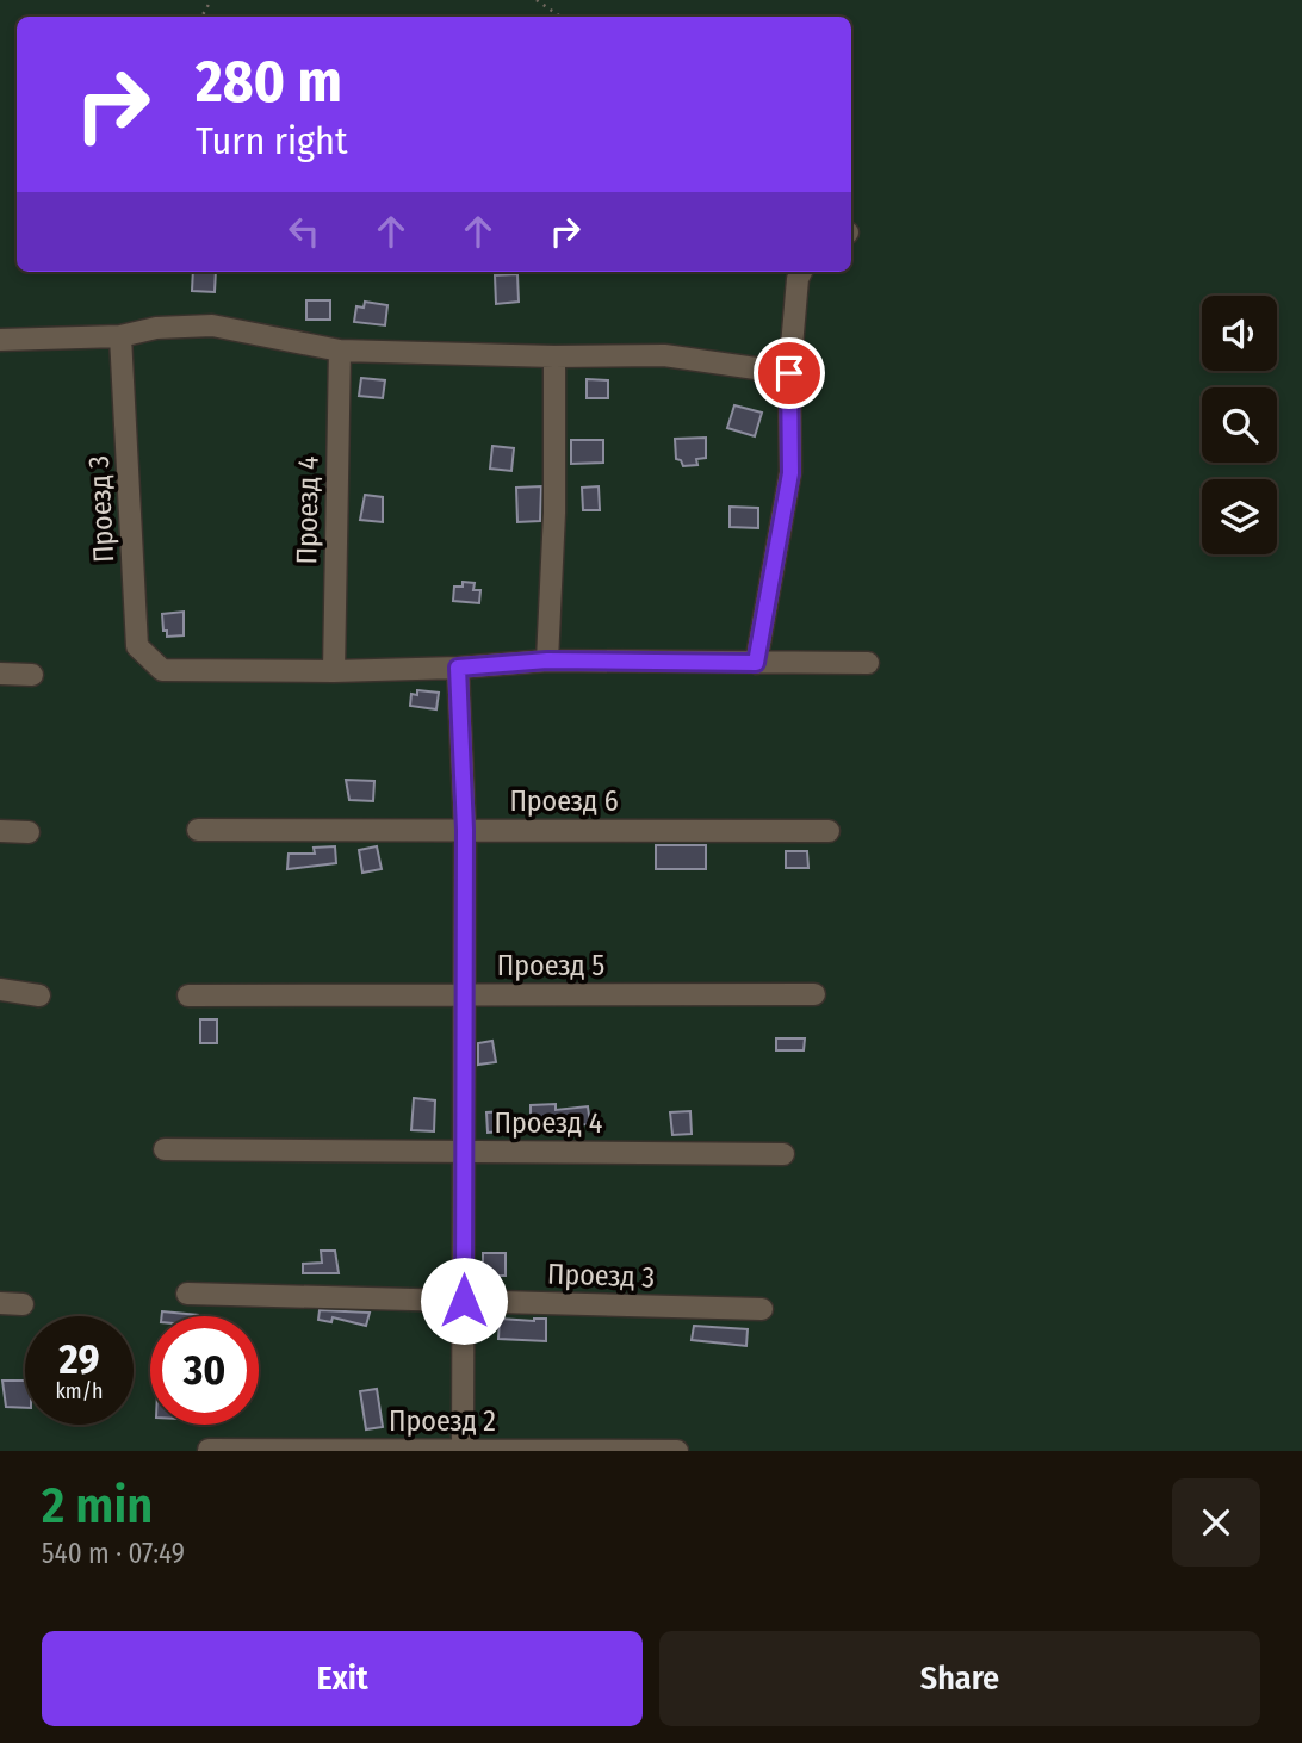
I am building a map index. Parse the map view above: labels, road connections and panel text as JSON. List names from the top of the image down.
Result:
{
  "streets": {
    "street": [
      "Проезд 3",
      "Проезд 4",
      "Проезд 6",
      "Проезд 5",
      "Проезд 2"
    ]
  },
  "crossings": [
    ["Проезд 3", "Проезд 4"]
  ],
  "page": {
    "turn": ["280 m", "Turn right"],
    "speed": "29 km/h",
    "limit": "30",
    "heading": ["2 min", "540 m · 07:49"],
    "buttons": ["Exit", "Share"]
  }
}
